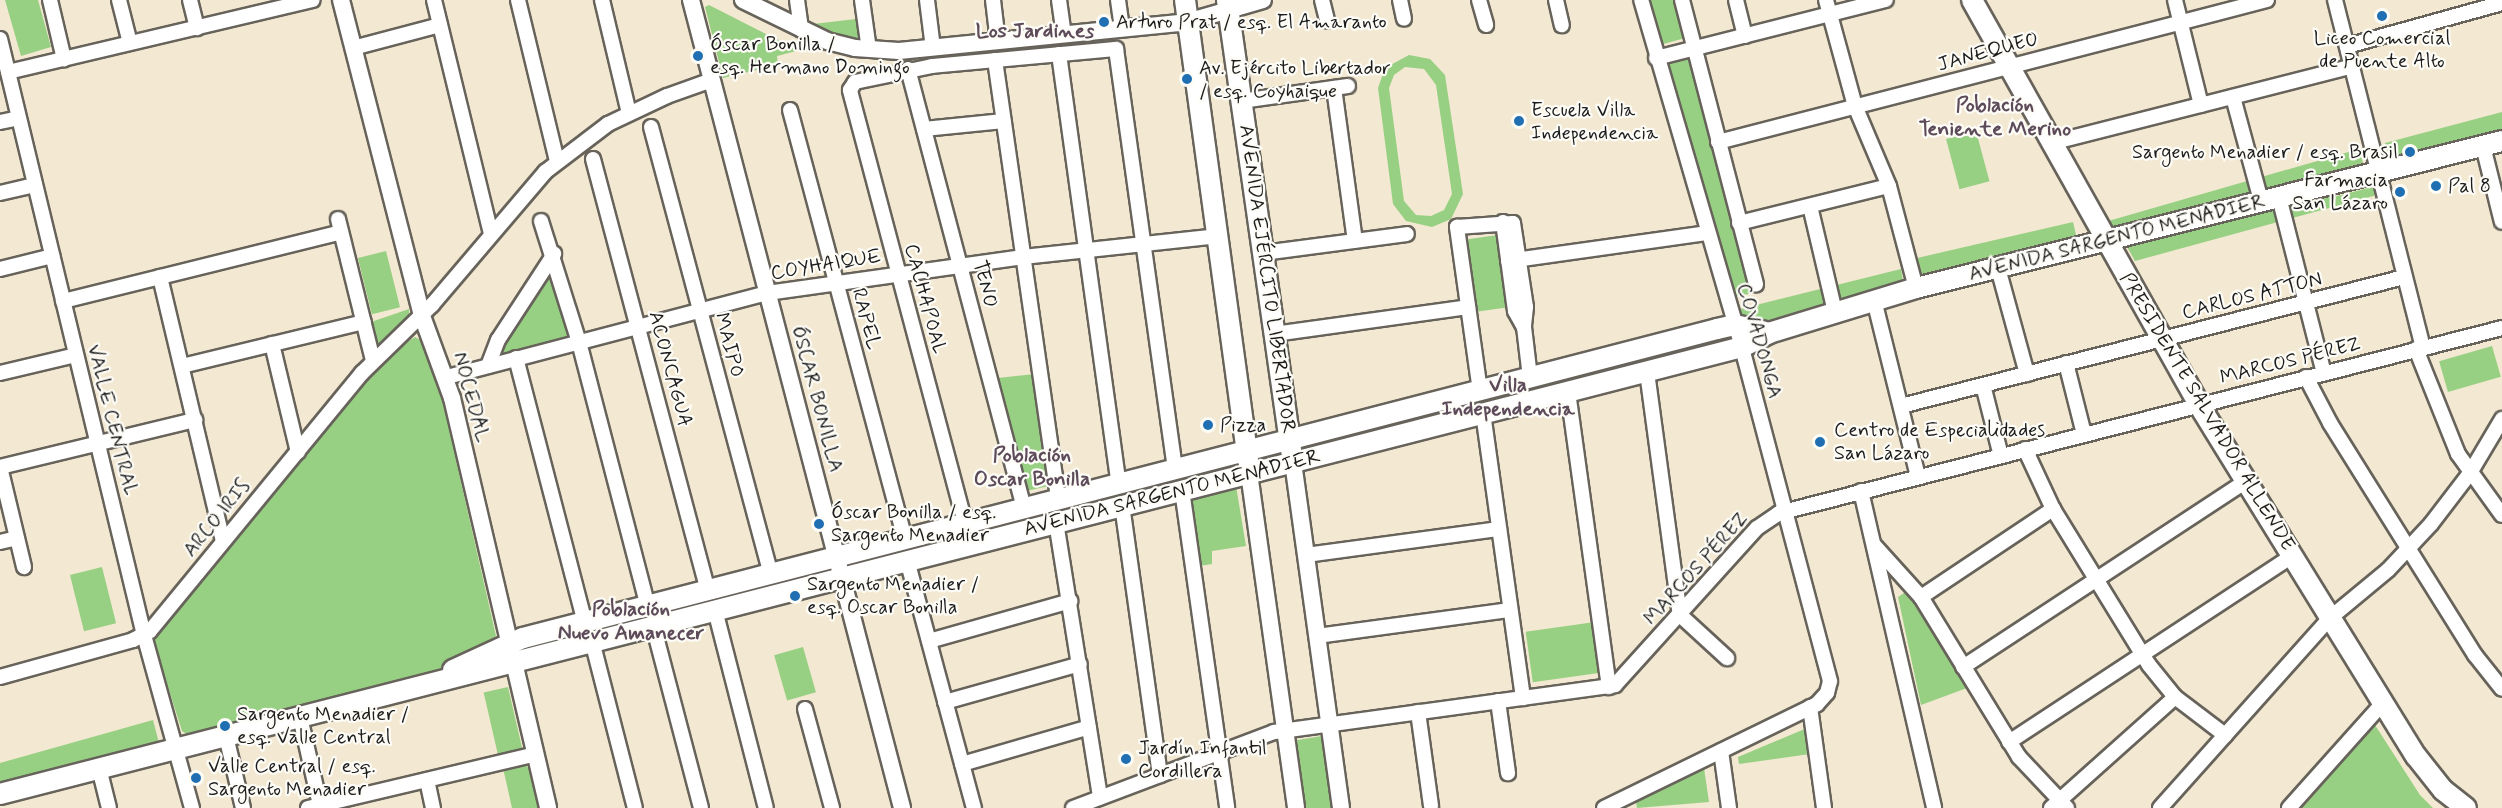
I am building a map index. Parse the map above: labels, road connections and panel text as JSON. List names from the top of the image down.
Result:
{
  "streets": {
    "main road": ["AVENIDA SARGENTO MENADIER", "AVENIDA EJÉRCITO LIBERTADOR", "PRESIDENTE SALVADOR ALLENDE"],
    "street": [
      "JANEQUEO",
      "COYHAIQUE",
      "TENO",
      "CARLOS ATTON",
      "CACHAPOAL",
      "RAPEL",
      "COVADONGA",
      "MAIPO",
      "MARCOS PÉREZ",
      "ACONCAGUA",
      "NOCEDAL",
      "ÓSCAR BONILLA",
      "VALLE CENTRAL",
      "ARCO IRIS"
    ]
  },
  "crossings": [
    ["JANEQUEO", "PRESIDENTE SALVADOR ALLENDE"],
    ["AVENIDA SARGENTO MENADIER", "AVENIDA EJÉRCITO LIBERTADOR"],
    ["AVENIDA SARGENTO MENADIER", "TENO"],
    ["AVENIDA SARGENTO MENADIER", "CACHAPOAL"],
    ["AVENIDA SARGENTO MENADIER", "RAPEL"],
    ["AVENIDA SARGENTO MENADIER", "COVADONGA"],
    ["AVENIDA SARGENTO MENADIER", "MAIPO"],
    ["AVENIDA SARGENTO MENADIER", "ACONCAGUA"],
    ["AVENIDA SARGENTO MENADIER", "NOCEDAL"],
    ["AVENIDA SARGENTO MENADIER", "ÓSCAR BONILLA"],
    ["AVENIDA SARGENTO MENADIER", "PRESIDENTE SALVADOR ALLENDE"],
    ["AVENIDA SARGENTO MENADIER", "VALLE CENTRAL"],
    ["COYHAIQUE", "TENO"],
    ["COYHAIQUE", "CACHAPOAL"],
    ["COYHAIQUE", "RAPEL"],
    ["COYHAIQUE", "MAIPO"],
    ["COYHAIQUE", "ACONCAGUA"],
    ["COYHAIQUE", "NOCEDAL"],
    ["COYHAIQUE", "ÓSCAR BONILLA"],
    ["TENO", "CACHAPOAL"],
    ["CARLOS ATTON", "PRESIDENTE SALVADOR ALLENDE"],
    ["COVADONGA", "MARCOS PÉREZ"],
    ["MARCOS PÉREZ", "PRESIDENTE SALVADOR ALLENDE"],
    ["NOCEDAL", "ARCO IRIS"],
    ["ÓSCAR BONILLA", "ARCO IRIS"],
    ["VALLE CENTRAL", "ARCO IRIS"]
  ],
  "districts": [
    "Los Jardines",
    "Población Teniente Merino",
    "Villa Independencia",
    "Población Oscar Bonilla",
    "Población Nuevo Amanecer"
  ],
  "places": [
    "Liceo Comercial de Puente Alto",
    "Arturo Prat / esq. El Amaranto",
    "Óscar Bonilla / esq. Hermano Domingo",
    "Av. Ejército Libertador / esq. Coyhaique",
    "Escuela Villa Independencia",
    "Sargento Menadier / esq. Brasil",
    "Pal 8",
    "Farmacia San Lázaro",
    "Pizza",
    "Centro de Especialidades San Lázaro",
    "Óscar Bonilla / esq. Sargento Menadier",
    "Sargento Menadier / esq. Oscar Bonilla",
    "Sargento Menadier / esq. Valle Central",
    "Jardín Infantil Cordillera",
    "Valle Central / esq. Sargento Menadier"
  ]
}
